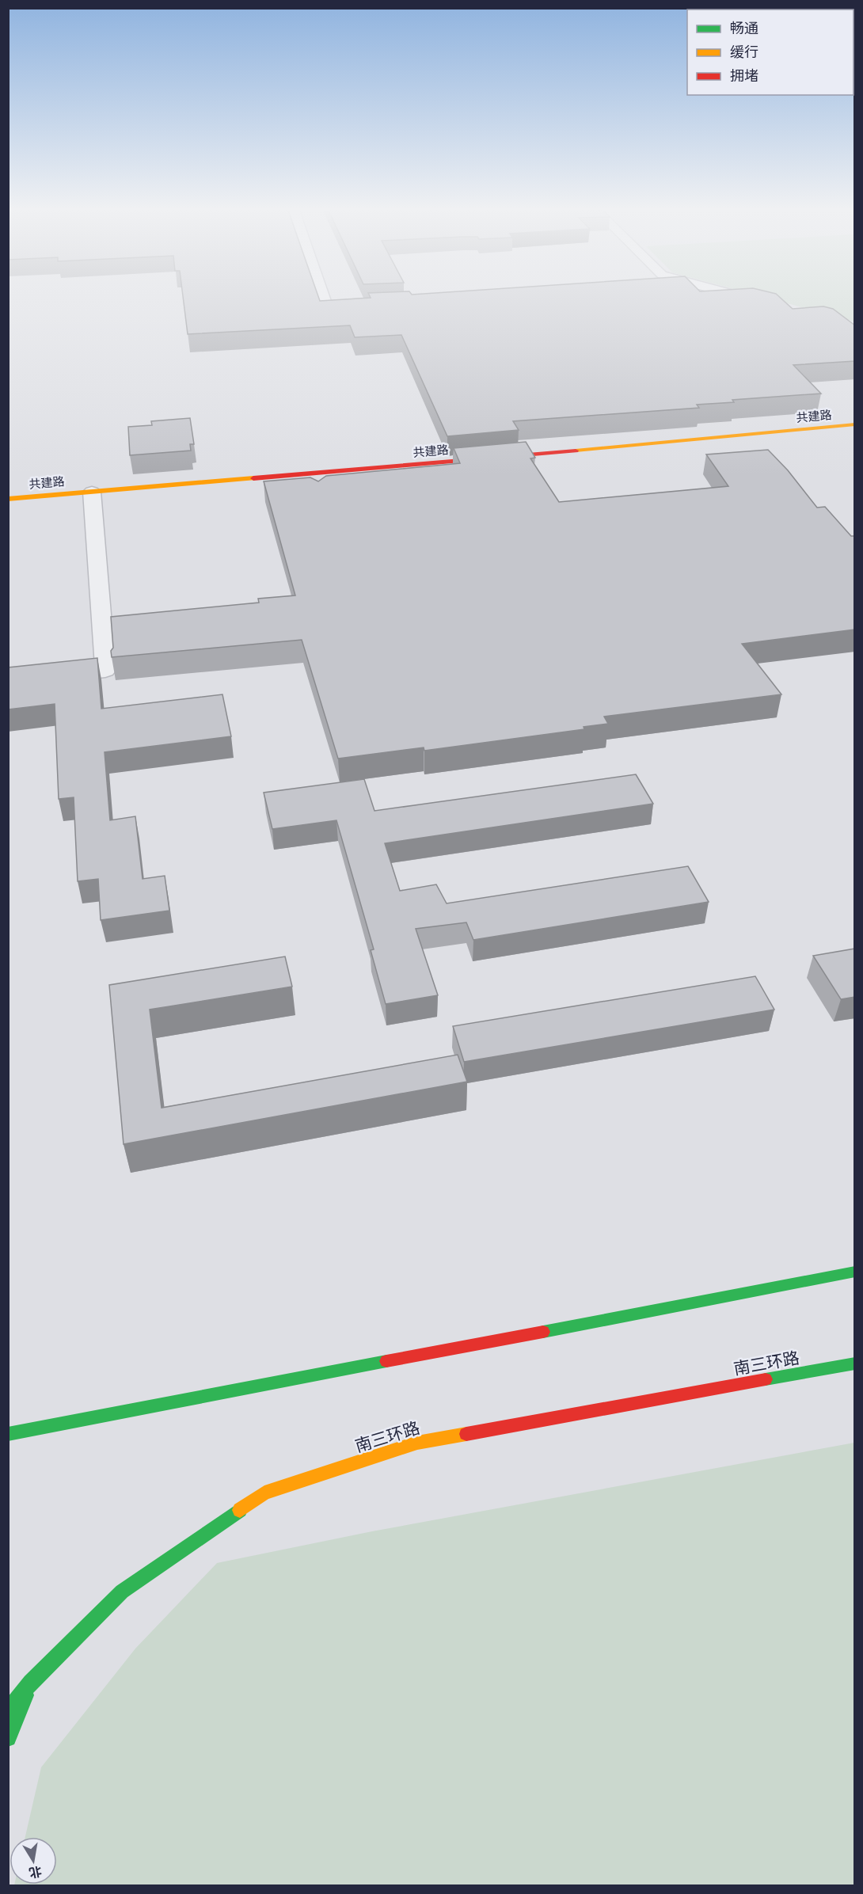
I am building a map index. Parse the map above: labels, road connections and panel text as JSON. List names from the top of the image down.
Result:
{
  "streets": {
    "main road": ["共建路", "南三环路"]
  },
  "legend": ["畅通", "缓行", "拥堵"],
  "north": "bottom"
}
